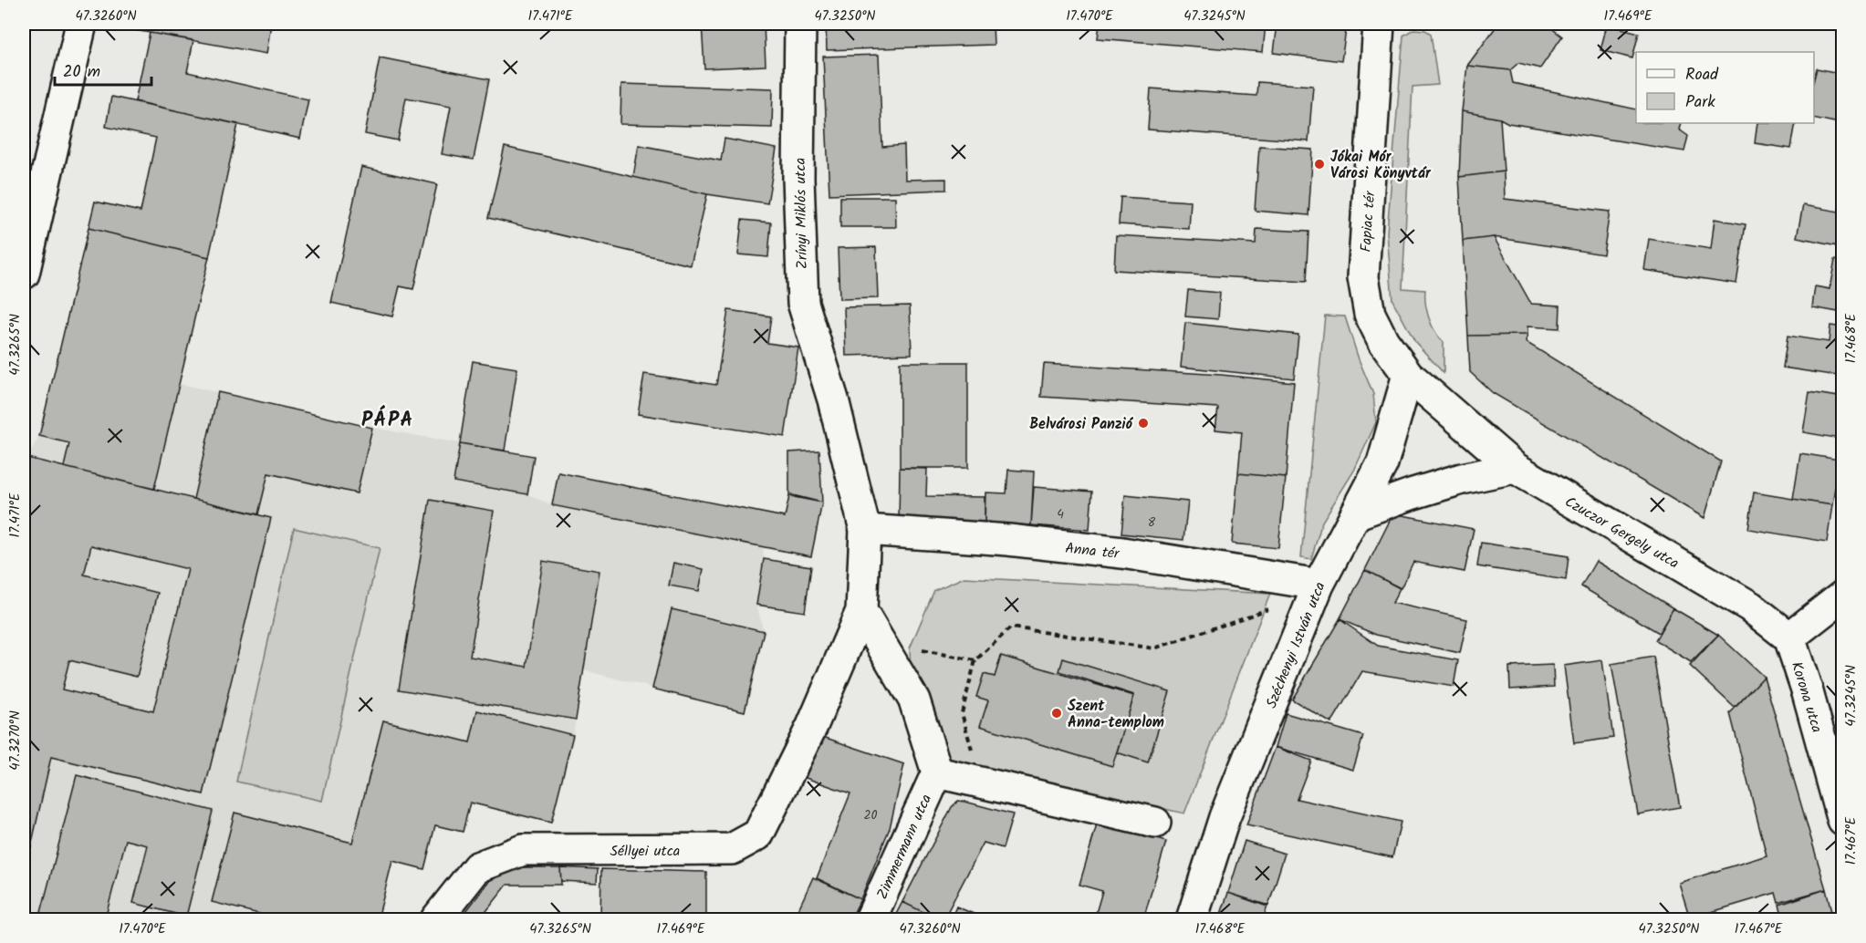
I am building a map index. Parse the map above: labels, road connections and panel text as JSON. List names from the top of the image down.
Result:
{
  "streets": {
    "street": [
      "Zrínyi Miklós utca",
      "Fapiac tér",
      "Czuczor Gergely utca",
      "Anna tér",
      "Széchenyi István utca",
      "Korona utca",
      "Zimmermann utca",
      "Séllyei utca"
    ]
  },
  "crossings": [
    ["Zrínyi Miklós utca", "Anna tér"],
    ["Fapiac tér", "Czuczor Gergely utca"],
    ["Fapiac tér", "Széchenyi István utca"],
    ["Czuczor Gergely utca", "Széchenyi István utca"],
    ["Czuczor Gergely utca", "Korona utca"],
    ["Anna tér", "Széchenyi István utca"]
  ],
  "districts": ["PÁPA"],
  "places": ["Jókai Mór Városi Könyvtár", "Belvárosi Panzió", "Szent Anna-templom"],
  "house_numbers": ["4", "8", "20"],
  "legend": ["Road", "Park"],
  "scale_bar": "20 m",
  "coordinates": [
    "47.3260°N",
    "17.471°E",
    "47.3250°N",
    "17.470°E",
    "47.3245°N",
    "17.469°E",
    "17.468°E",
    "47.3265°N",
    "47.3270°N",
    "17.467°E"
  ]
}
